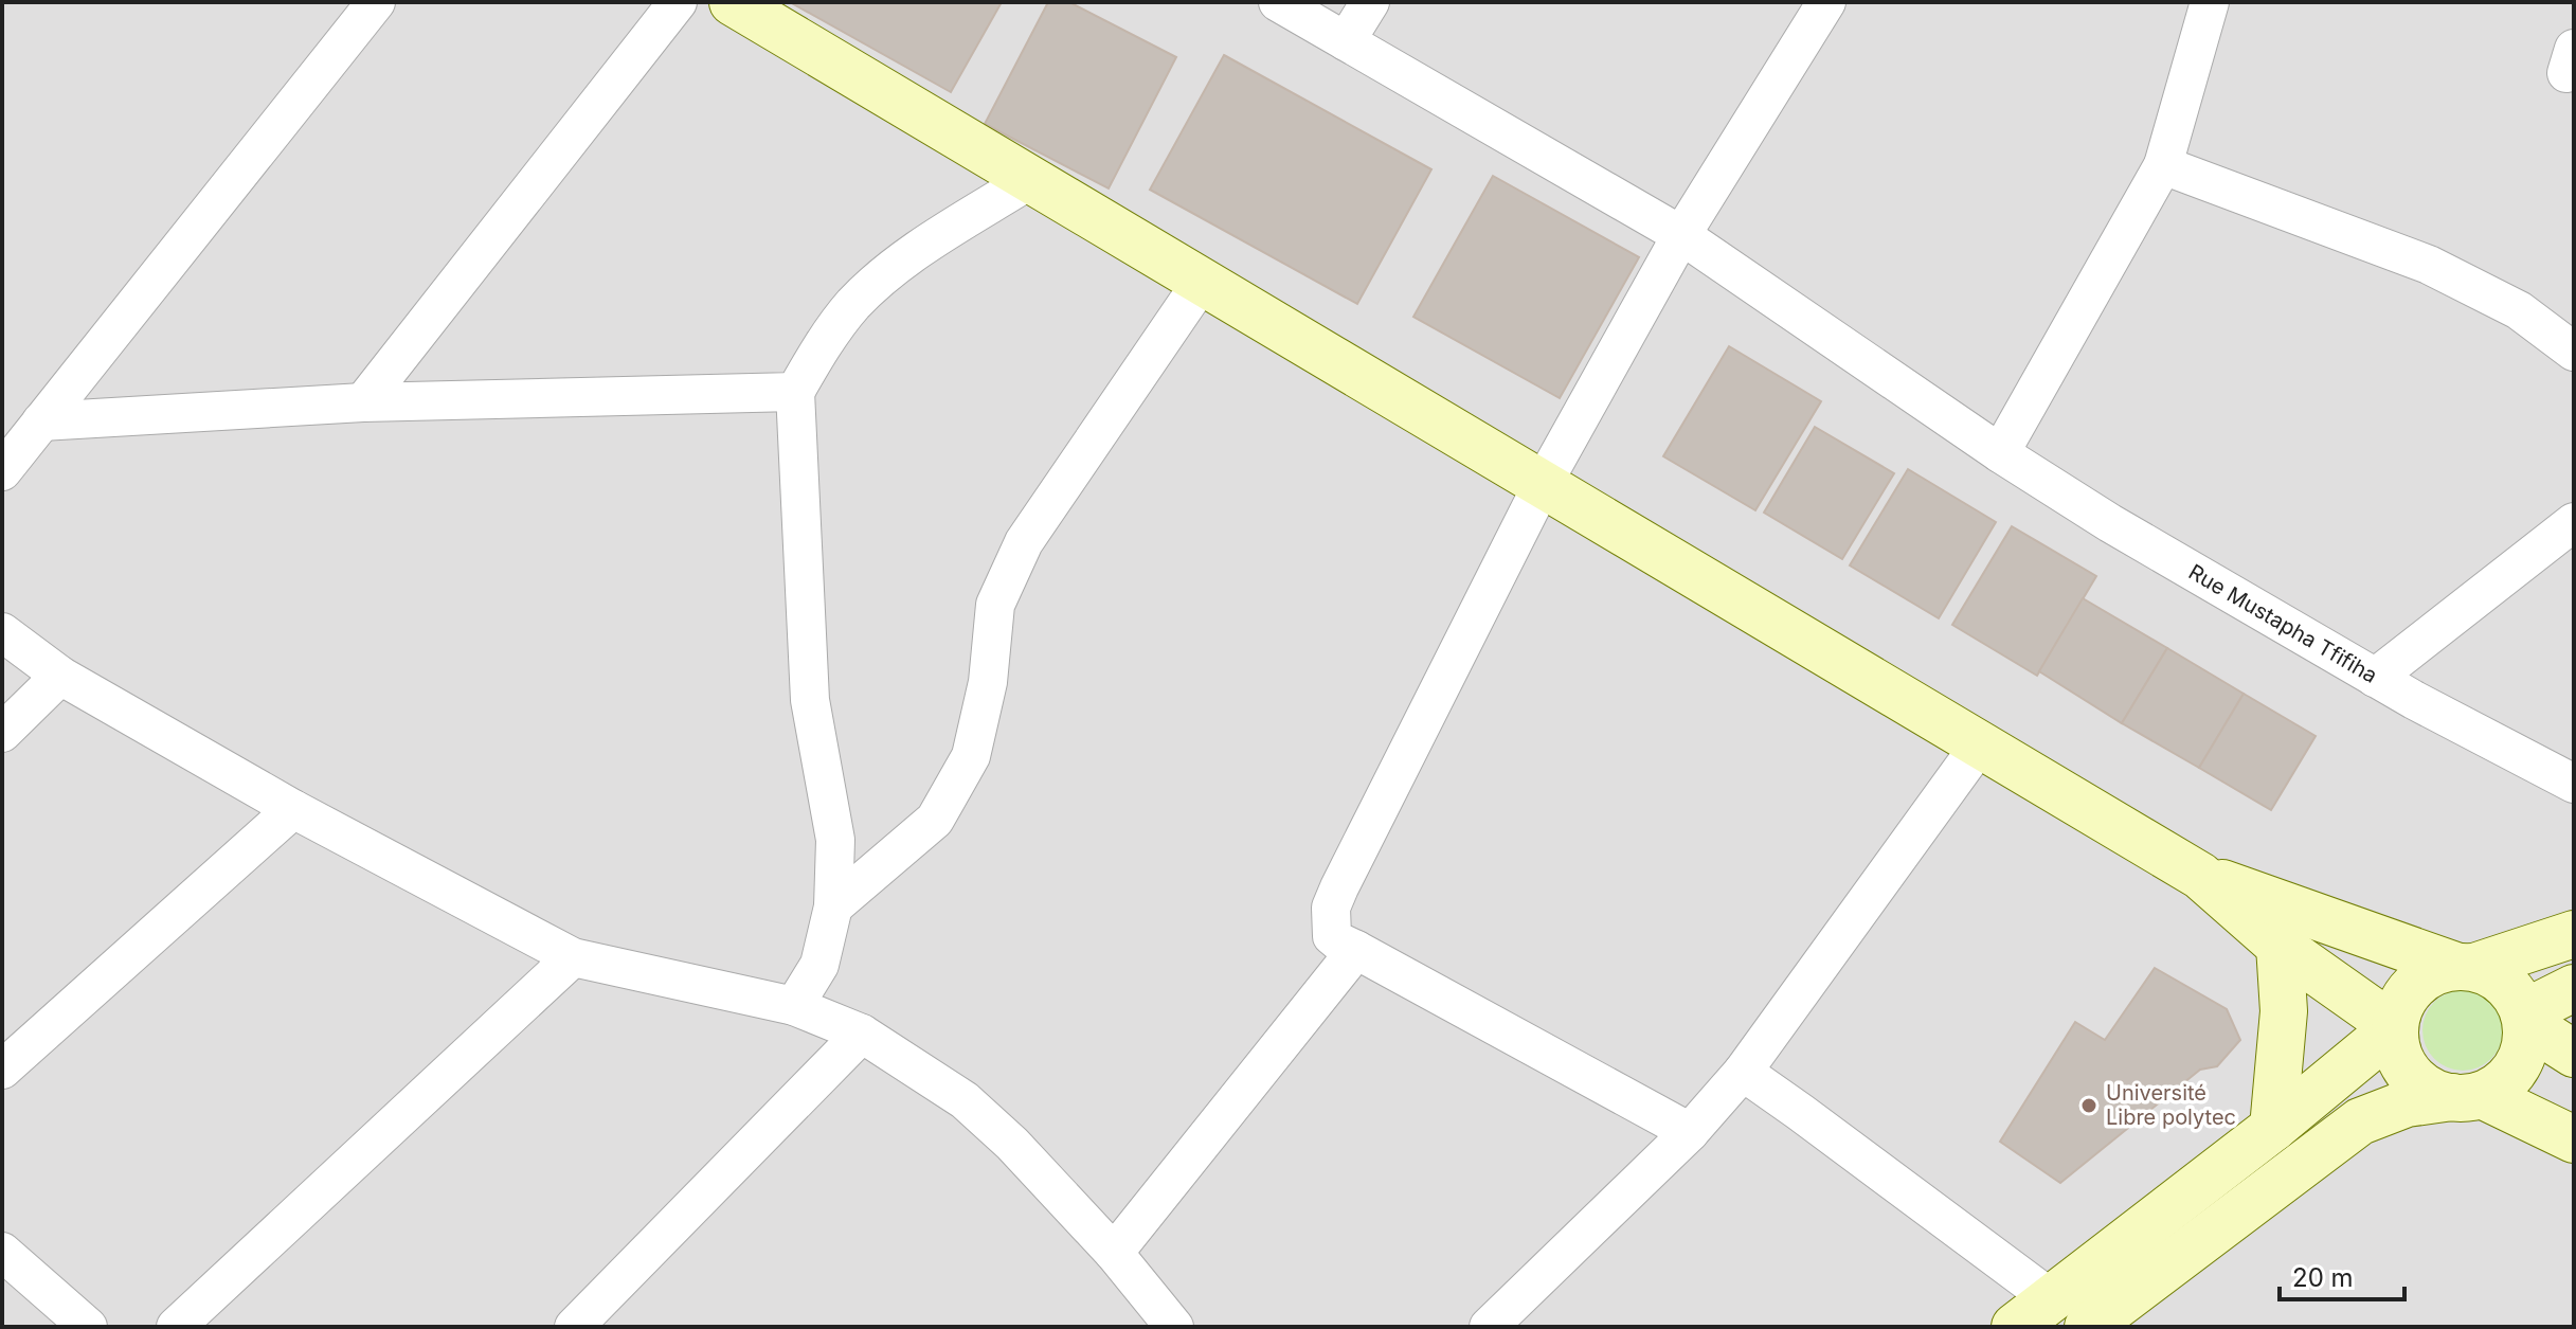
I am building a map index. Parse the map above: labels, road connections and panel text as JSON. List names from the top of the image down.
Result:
{
  "streets": {
    "street": ["Rue Mustapha Tfifiha"]
  },
  "places": ["Université Libre polytec"],
  "scale_bar": "20 m"
}
